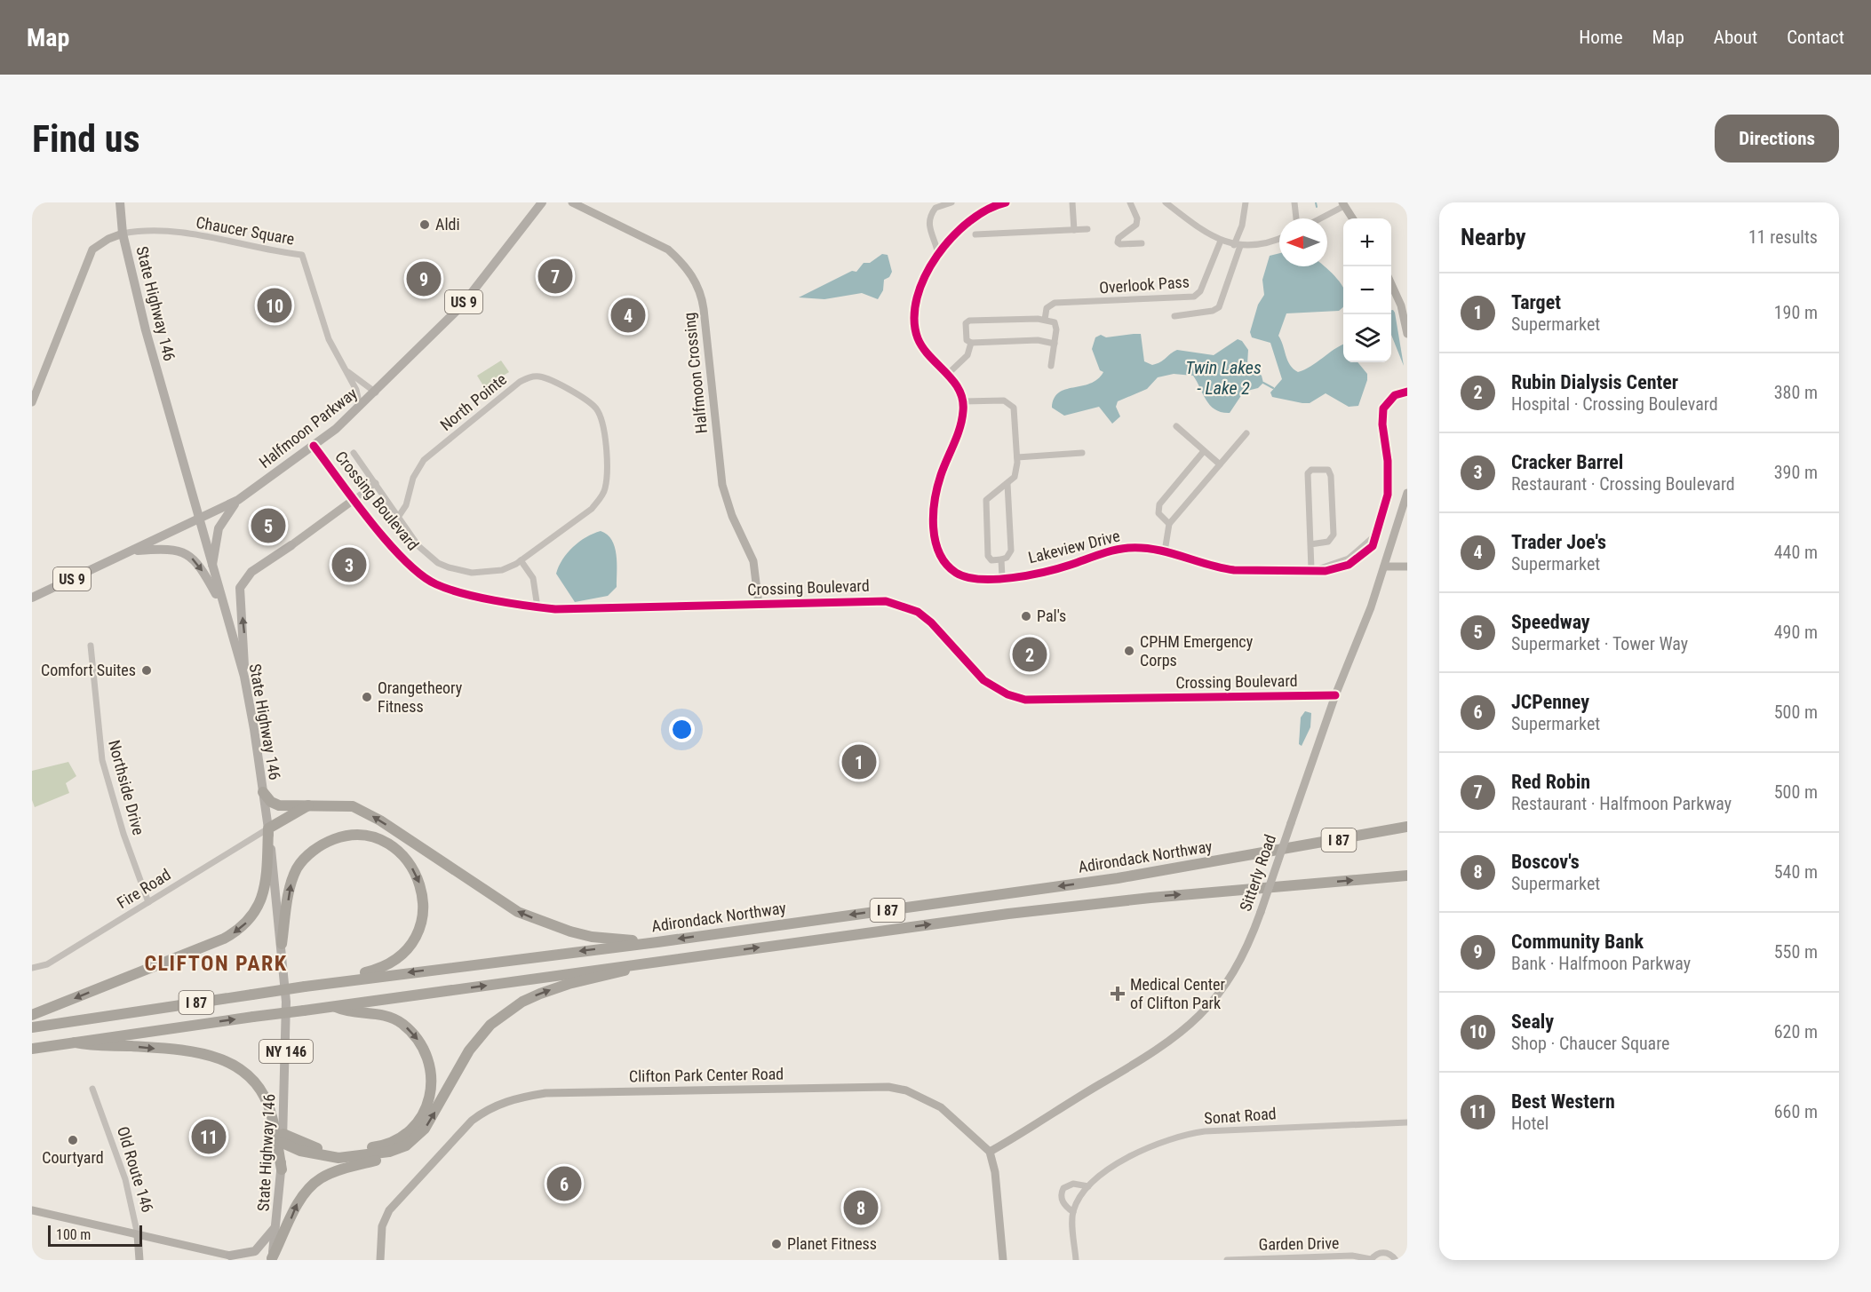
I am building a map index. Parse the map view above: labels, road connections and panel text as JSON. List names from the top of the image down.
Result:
{
  "streets": {
    "highway": ["I 87", "Adirondack Northway"],
    "main road": [
      "US 9",
      "State Highway 146",
      "Halfmoon Parkway",
      "NY 146"
    ],
    "street": [
      "Chaucer Square",
      "Overlook Pass",
      "Halfmoon Crossing",
      "North Pointe",
      "Crossing Boulevard",
      "Lakeview Drive",
      "Northside Drive",
      "Sitterly Road",
      "Fire Road",
      "Clifton Park Center Road",
      "Sonat Road",
      "Old Route 146",
      "Garden Drive"
    ]
  },
  "crossings": [
    ["Chaucer Square", "State Highway 146"],
    ["Chaucer Square", "Halfmoon Parkway"],
    ["State Highway 146", "Halfmoon Parkway"],
    ["State Highway 146", "Fire Road"],
    ["Halfmoon Crossing", "Crossing Boulevard"],
    ["Halfmoon Parkway", "Crossing Boulevard"],
    ["Crossing Boulevard", "Sitterly Road"],
    ["Northside Drive", "Fire Road"],
    ["Sitterly Road", "Clifton Park Center Road"]
  ],
  "districts": ["CLIFTON PARK"],
  "water": ["Twin Lakes - Lake 2"],
  "places": {
    "other": [
      "Aldi",
      "Pal's",
      "CPHM Emergency Corps",
      "Comfort Suites",
      "Orangetheory Fitness",
      "Courtyard",
      "Planet Fitness"
    ],
    "health": ["Medical Center of Clifton Park"]
  },
  "scale_bar": "100 m",
  "north": "left",
  "page": {
    "header": "Map",
    "nav": [
      "Home",
      "Map",
      "About",
      "Contact"
    ],
    "buttons": "Directions",
    "title": "Find us",
    "heading": ["Nearby", "11 results"],
    "map_buttons": ["+", "−"],
    "pins": [
      "7",
      "9",
      "10",
      "4",
      "5",
      "3",
      "2",
      "1",
      "11",
      "6",
      "8"
    ],
    "list": [
      {
        "mark": "1",
        "name": "Target",
        "note": "Supermarket",
        "value": "190 m"
      },
      {
        "mark": "2",
        "name": "Rubin Dialysis Center",
        "note": "Hospital · Crossing Boulevard",
        "value": "380 m"
      },
      {
        "mark": "3",
        "name": "Cracker Barrel",
        "note": "Restaurant · Crossing Boulevard",
        "value": "390 m"
      },
      {
        "mark": "4",
        "name": "Trader Joe's",
        "note": "Supermarket",
        "value": "440 m"
      },
      {
        "mark": "5",
        "name": "Speedway",
        "note": "Supermarket · Tower Way",
        "value": "490 m"
      },
      {
        "mark": "6",
        "name": "JCPenney",
        "note": "Supermarket",
        "value": "500 m"
      },
      {
        "mark": "7",
        "name": "Red Robin",
        "note": "Restaurant · Halfmoon Parkway",
        "value": "500 m"
      },
      {
        "mark": "8",
        "name": "Boscov's",
        "note": "Supermarket",
        "value": "540 m"
      },
      {
        "mark": "9",
        "name": "Community Bank",
        "note": "Bank · Halfmoon Parkway",
        "value": "550 m"
      },
      {
        "mark": "10",
        "name": "Sealy",
        "note": "Shop · Chaucer Square",
        "value": "620 m"
      },
      {
        "mark": "11",
        "name": "Best Western",
        "note": "Hotel",
        "value": "660 m"
      }
    ],
    "scale": "100 m"
  }
}
